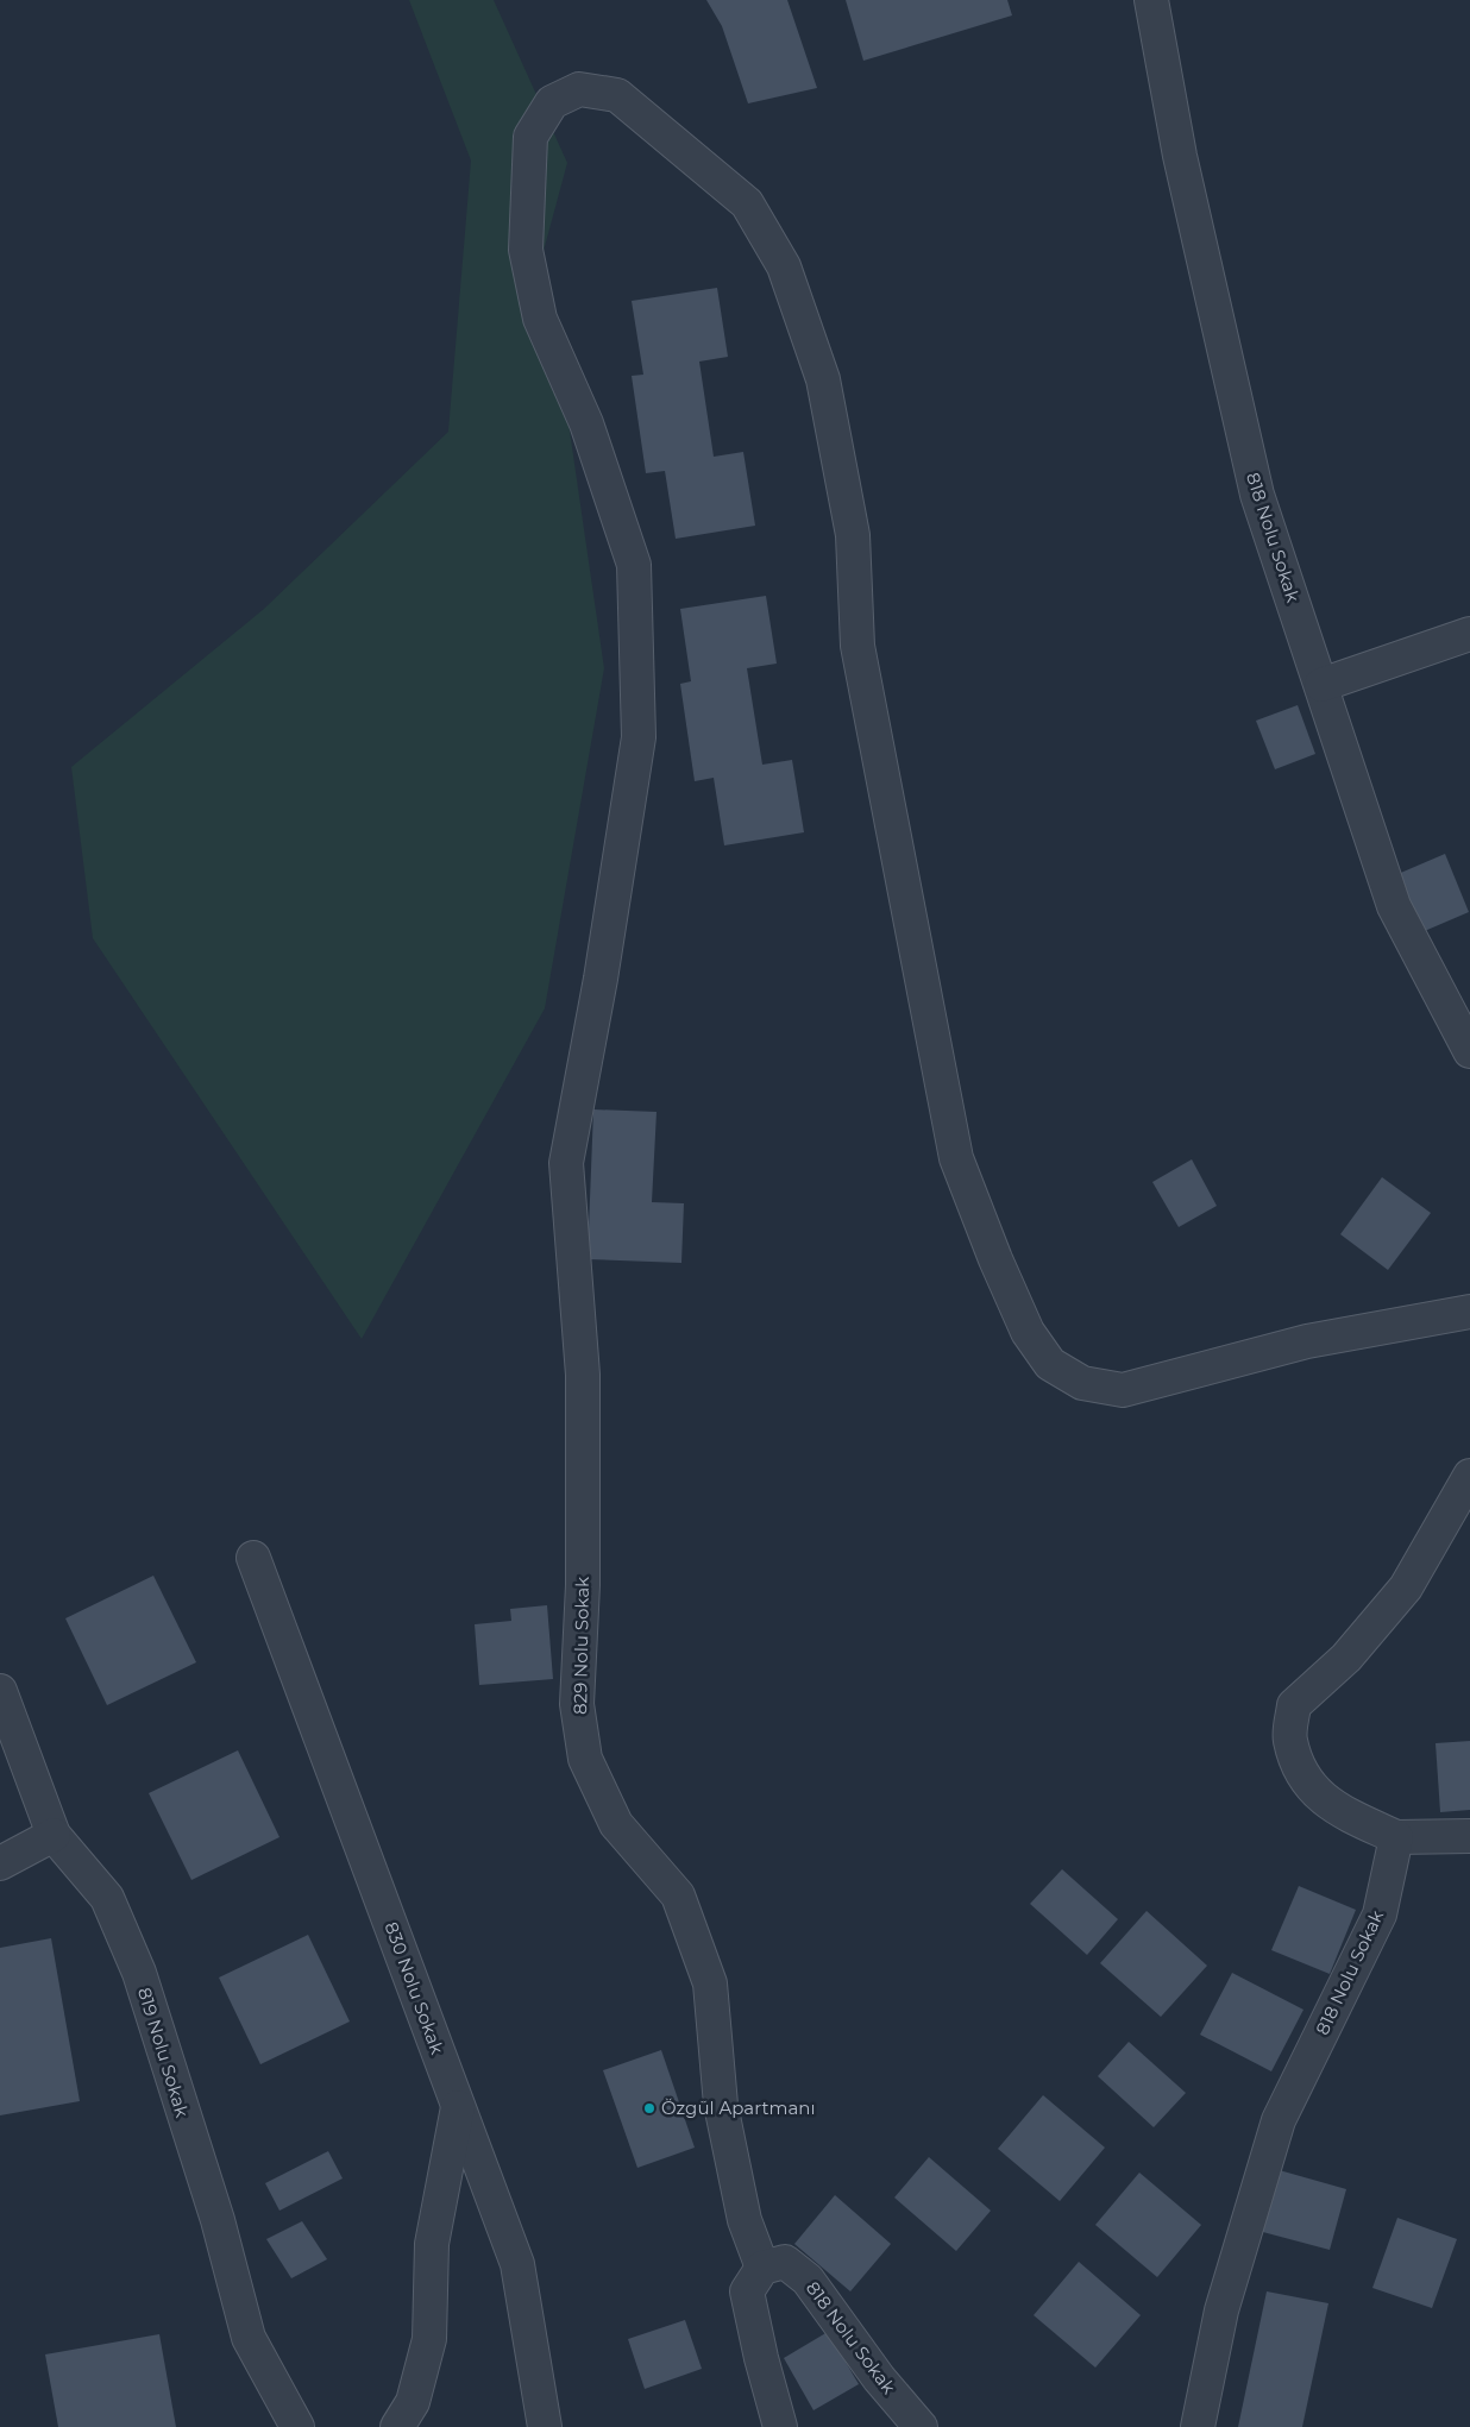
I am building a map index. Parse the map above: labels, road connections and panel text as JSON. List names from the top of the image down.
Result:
{
  "streets": {
    "street": [
      "818 Nolu Sokak",
      "829 Nolu Sokak",
      "830 Nolu Sokak",
      "819 Nolu Sokak"
    ]
  },
  "crossings": [
    ["818 Nolu Sokak", "829 Nolu Sokak"]
  ],
  "places": ["Özgül Apartmanı"]
}
